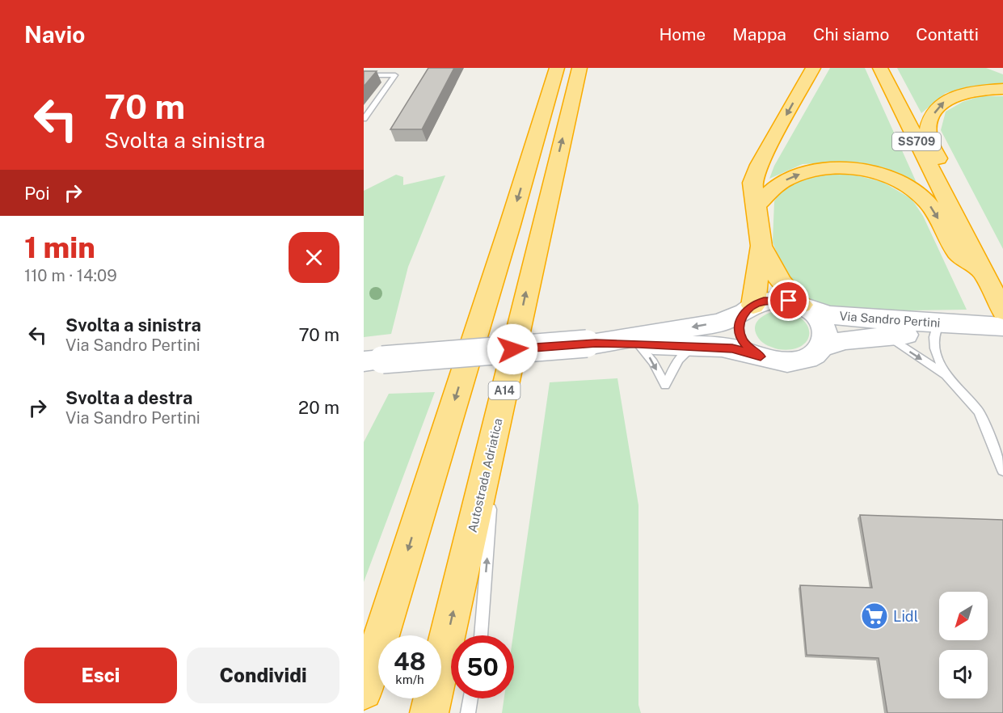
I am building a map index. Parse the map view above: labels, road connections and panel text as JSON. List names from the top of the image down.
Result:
{
  "streets": {
    "highway": ["SS709", "A14", "Autostrada Adriatica"],
    "main road": ["Via Sandro Pertini"]
  },
  "places": {
    "supermarket": ["Lidl"]
  },
  "north": "bottom left",
  "page": {
    "header": "Navio",
    "nav": [
      "Home",
      "Mappa",
      "Chi siamo",
      "Contatti"
    ],
    "turn": ["70 m", "Svolta a sinistra"],
    "then": "Poi",
    "heading": ["1 min", "110 m · 14:09"],
    "list": [
      {
        "name": "Svolta a sinistra",
        "note": "Via Sandro Pertini",
        "value": "70 m"
      },
      {
        "name": "Svolta a destra",
        "note": "Via Sandro Pertini",
        "value": "20 m"
      }
    ],
    "speed": "48 km/h",
    "limit": "50",
    "buttons": ["Esci", "Condividi"]
  }
}
